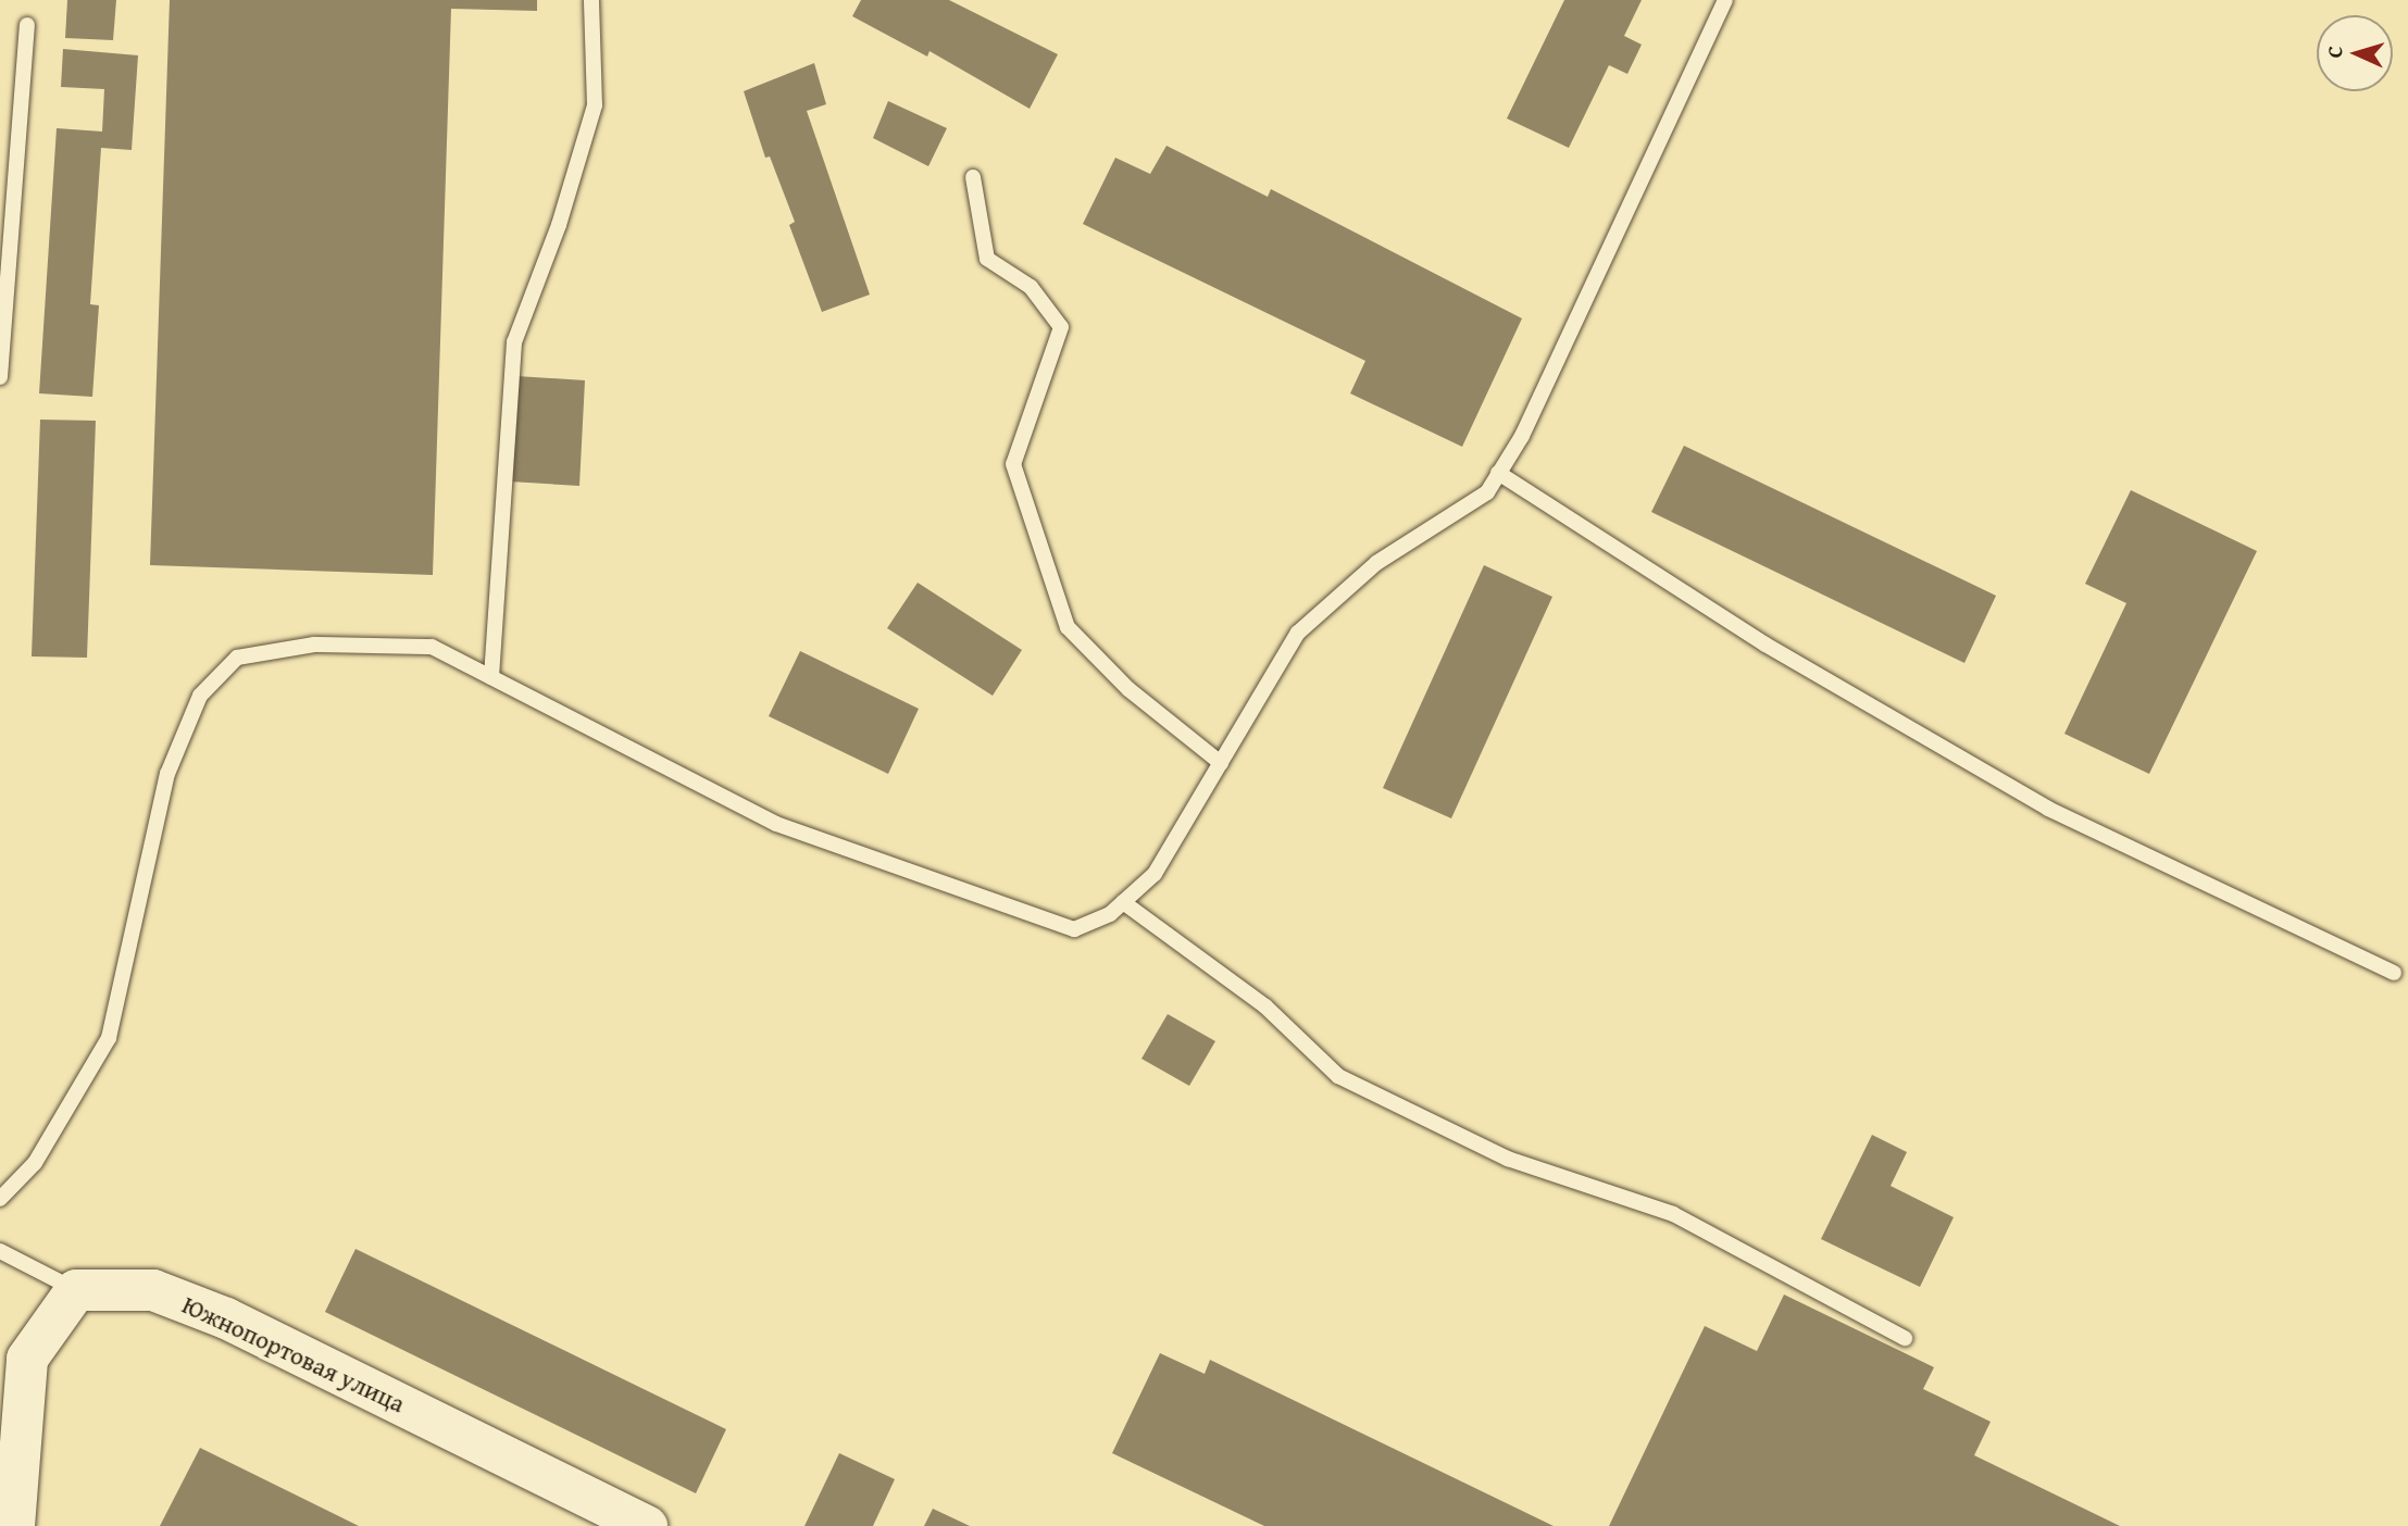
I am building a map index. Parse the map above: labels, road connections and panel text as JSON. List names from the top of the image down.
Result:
{
  "streets": {
    "street": ["Южнопортовая улица"]
  },
  "north": "left"
}
